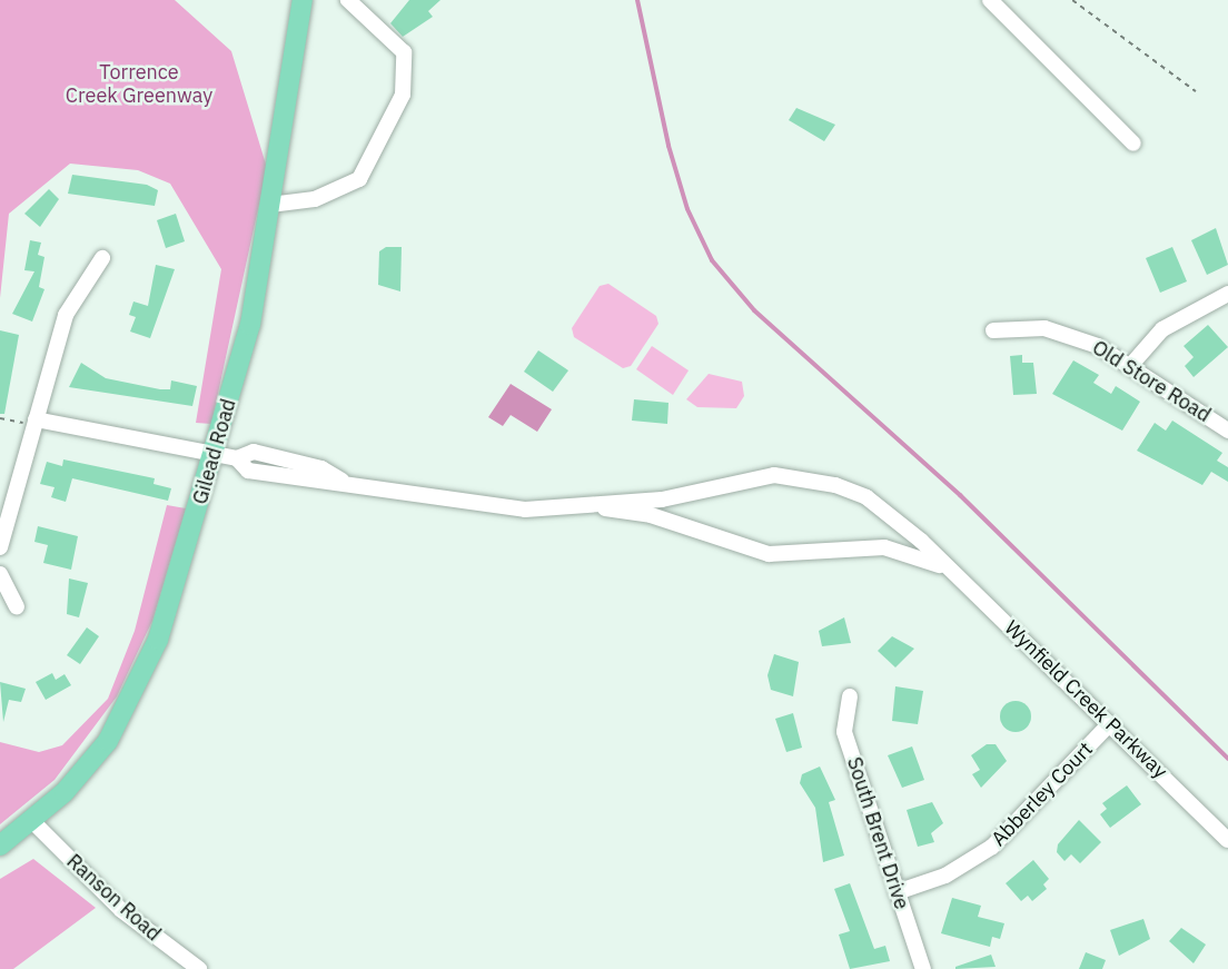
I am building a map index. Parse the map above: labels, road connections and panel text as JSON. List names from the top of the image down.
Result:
{
  "streets": {
    "main road": ["Gilead Road"],
    "street": [
      "Old Store Road",
      "Wynfield Creek Parkway",
      "Abberley Court",
      "South Brent Drive",
      "Ranson Road"
    ]
  },
  "crossings": [
    ["Gilead Road", "Wynfield Creek Parkway"],
    ["Gilead Road", "Ranson Road"],
    ["Wynfield Creek Parkway", "Abberley Court"],
    ["Abberley Court", "South Brent Drive"]
  ],
  "parks": ["Torrence Creek Greenway"]
}
